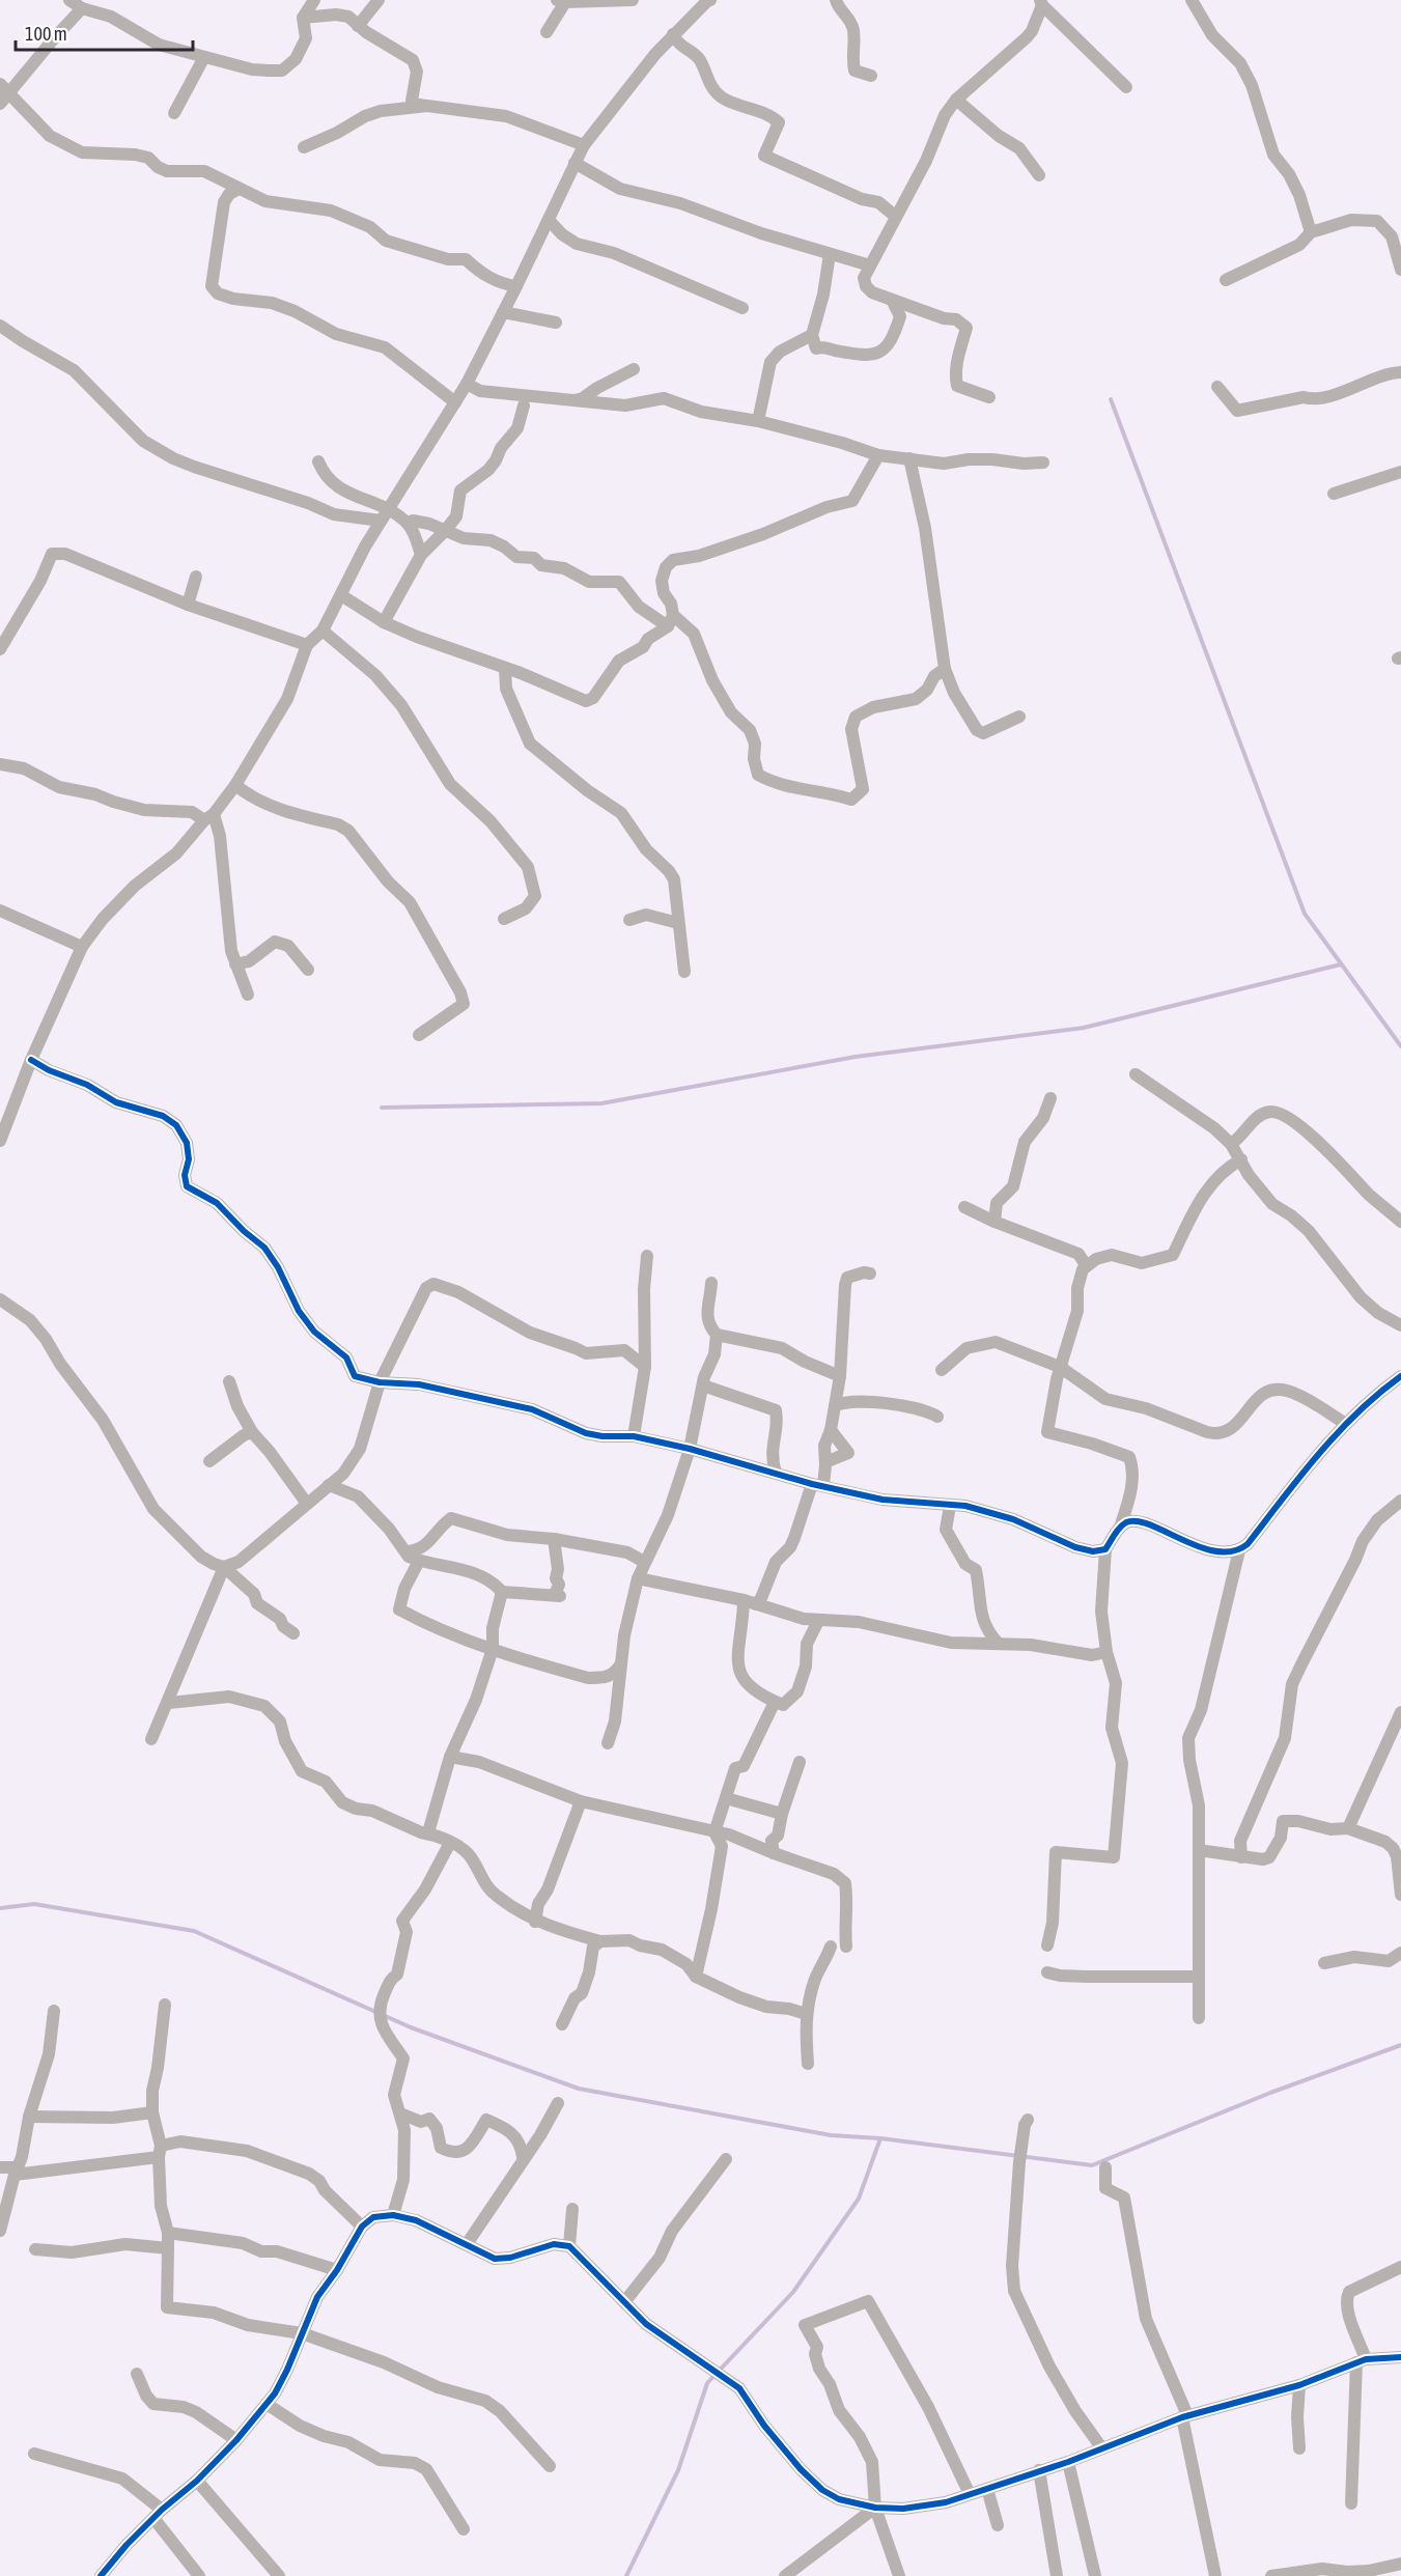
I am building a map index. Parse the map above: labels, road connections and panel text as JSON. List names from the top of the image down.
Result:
{
  "scale_bar": "100 m"
}
